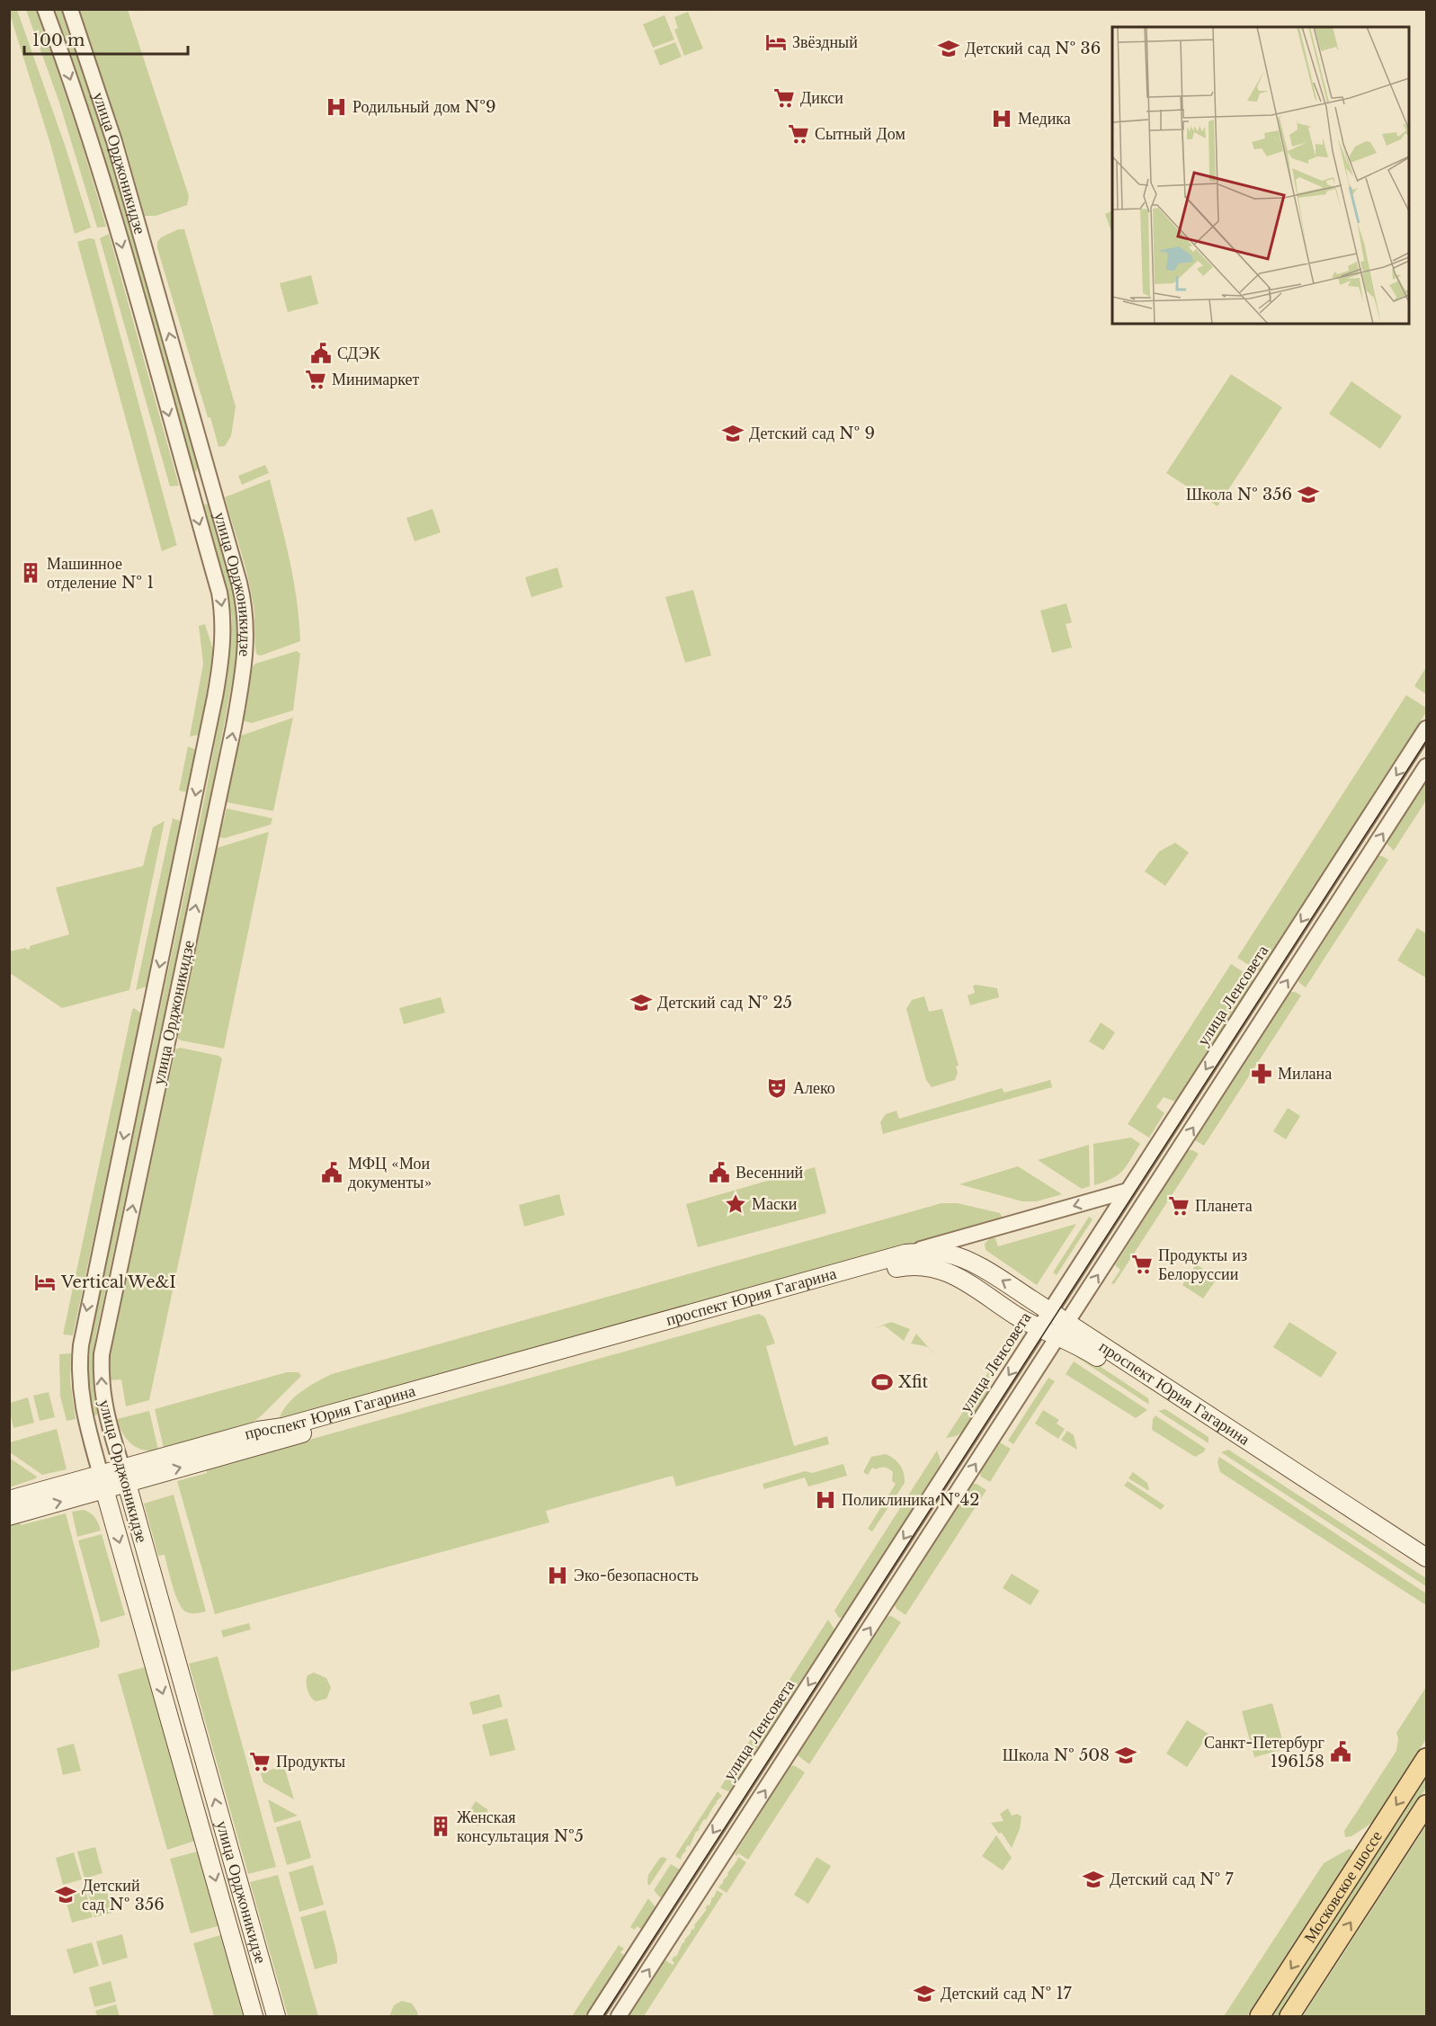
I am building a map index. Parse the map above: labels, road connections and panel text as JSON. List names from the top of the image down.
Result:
{
  "streets": {
    "main road": ["улица Орджоникидзе", "проспект Юрия Гагарина", "Московское шоссе"],
    "street": ["улица Ленсовета"]
  },
  "crossings": [
    ["улица Орджоникидзе", "проспект Юрия Гагарина"],
    ["улица Ленсовета", "проспект Юрия Гагарина"]
  ],
  "places": {
    "hotel": ["Звёздный", "Vertical We&I"],
    "school or university": [
      "Детский сад № 36",
      "Детский сад № 9",
      "Школа № 356",
      "Детский сад № 25",
      "Школа № 508",
      "Детский сад № 7",
      "Детский сад № 356",
      "Детский сад № 17"
    ],
    "supermarket": [
      "Дикси",
      "Сытный Дом",
      "Минимаркет",
      "Планета",
      "Продукты из Белоруссии",
      "Продукты"
    ],
    "hospital": [
      "Родильный дом №9",
      "Медика",
      "Поликлиника №42",
      "Эко-безопасность"
    ],
    "public building": [
      "СДЭК",
      "МФЦ «Мои документы»",
      "Весенний",
      "Санкт-Петербург 196158"
    ],
    "building": ["Машинное отделение № 1", "Женская консультация №5"],
    "pharmacy": ["Милана"],
    "theatre": ["Алеко"],
    "place": ["Маски"],
    "sports": ["Xfit"]
  },
  "scale_bar": "100 m"
}
